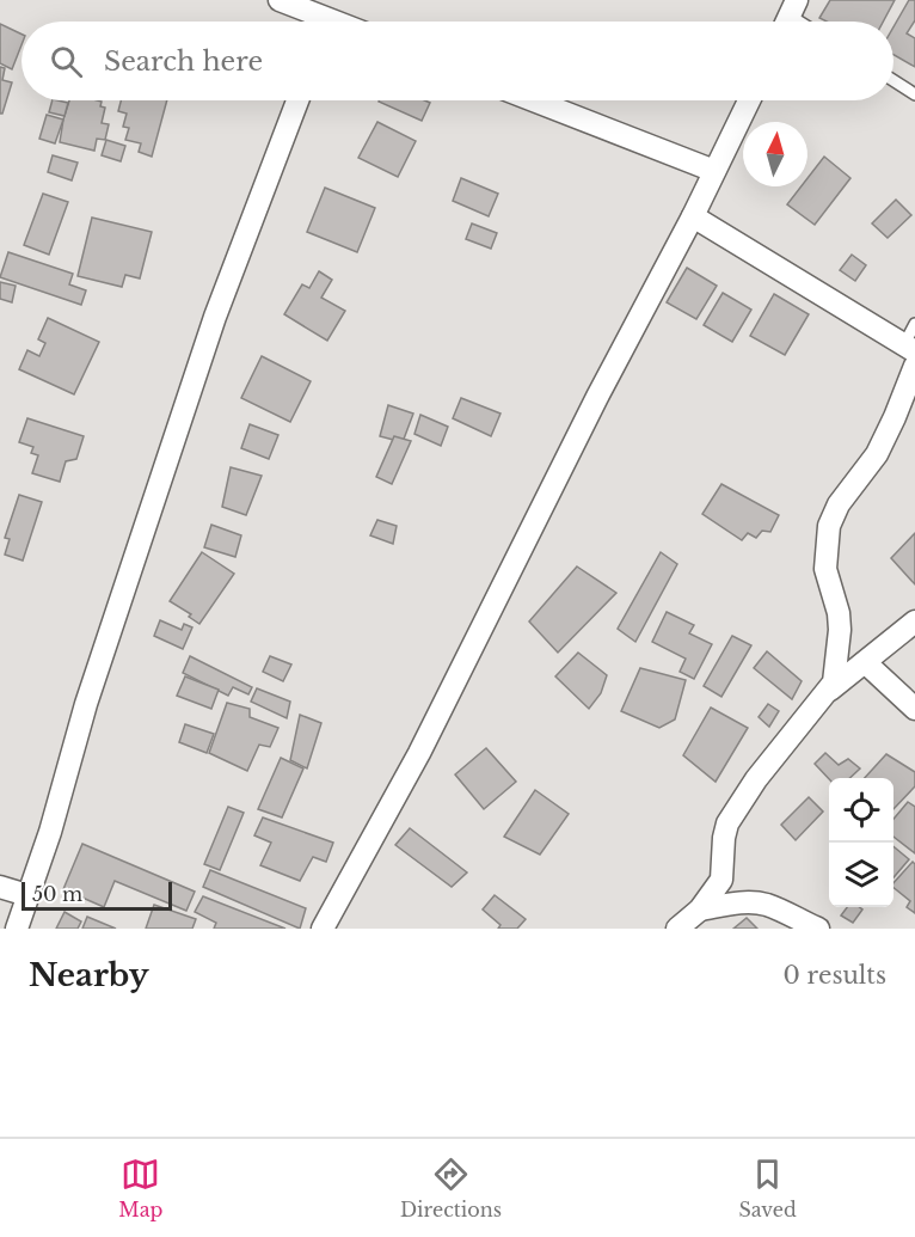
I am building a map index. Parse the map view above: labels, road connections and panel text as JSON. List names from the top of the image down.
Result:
{
  "scale_bar": "50 m",
  "north": "top",
  "page": {
    "search": "Search here",
    "scale": "50 m",
    "heading": ["Nearby", "0 results"],
    "nav": ["Map", "Directions", "Saved"]
  }
}
